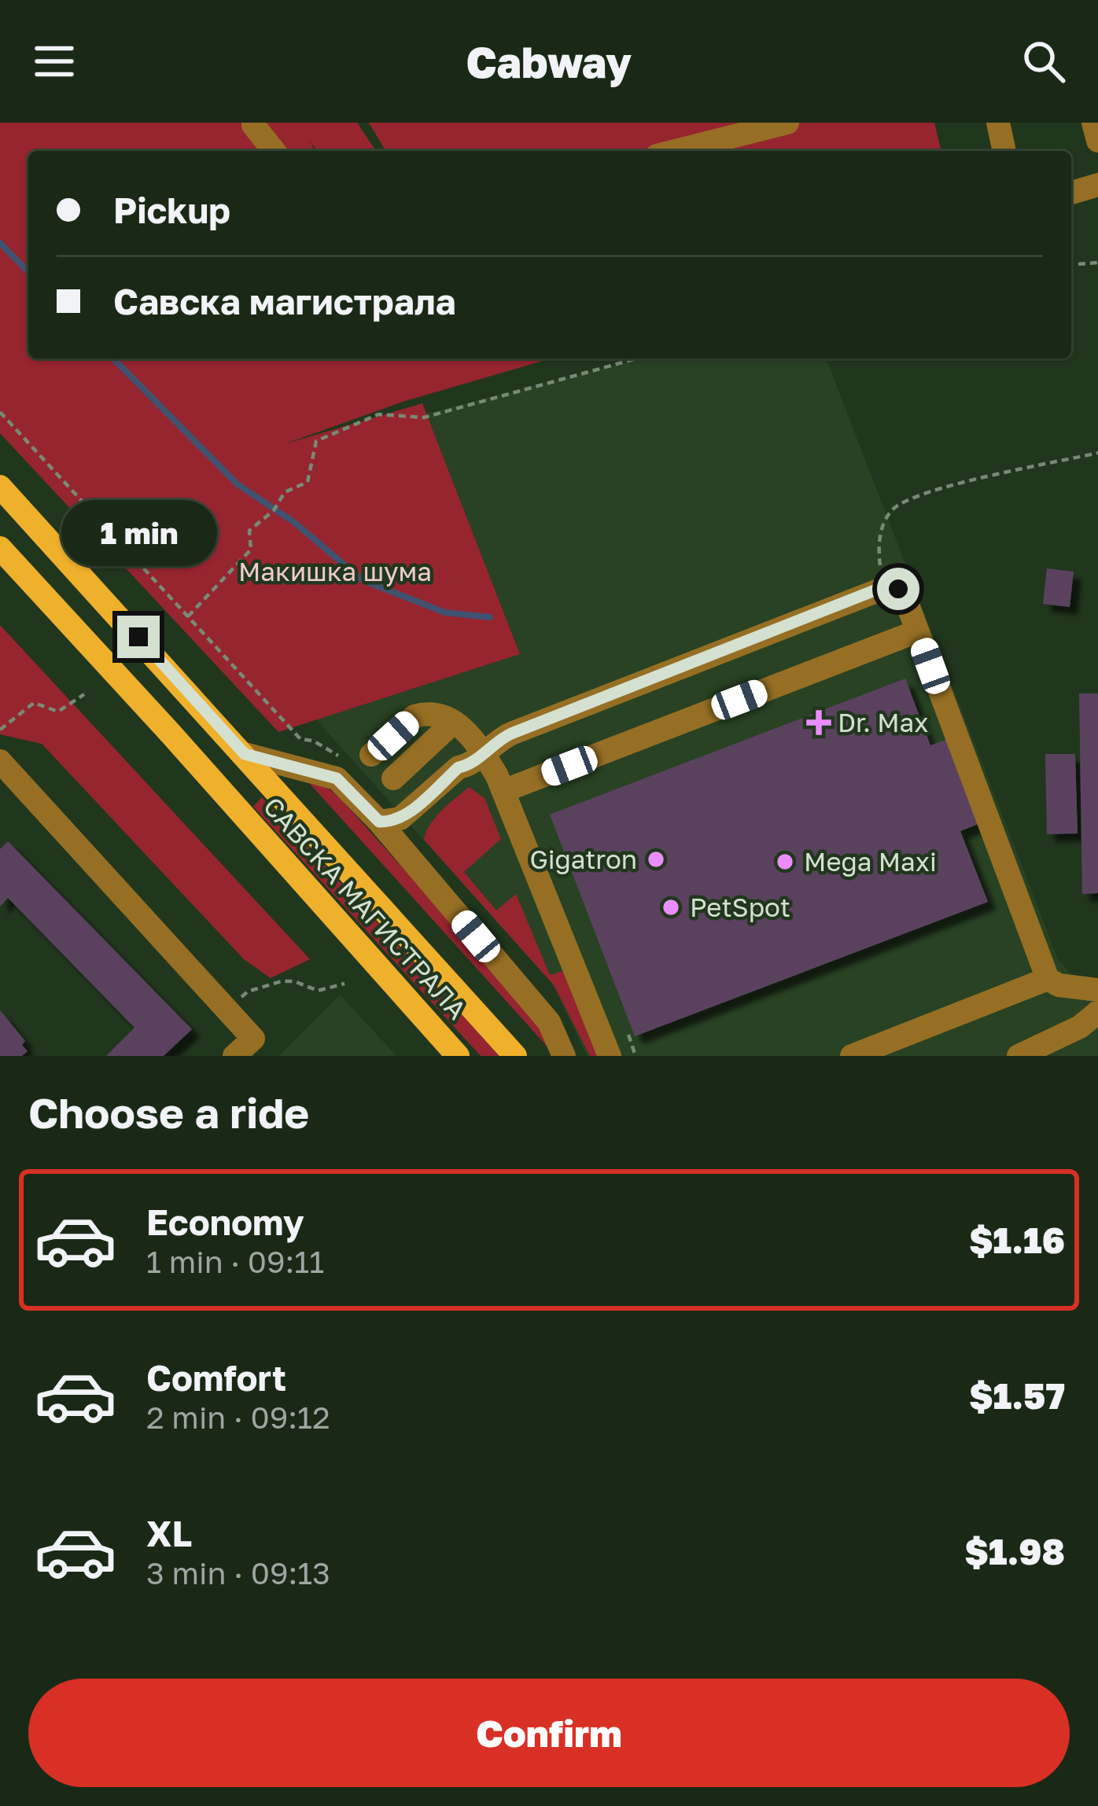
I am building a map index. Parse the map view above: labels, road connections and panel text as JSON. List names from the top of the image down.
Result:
{
  "streets": {
    "main road": ["САВСКА МАГИСТРАЛА"]
  },
  "parks": ["Макишка шума"],
  "places": {
    "health": ["Dr. Max"],
    "other": ["Gigatron", "Mega Maxi", "PetSpot"]
  },
  "page": {
    "header": "Cabway",
    "banner": ["Pickup", "Савска магистрала"],
    "bubble": "1 min",
    "heading": "Choose a ride",
    "list": [
      {
        "name": "Economy",
        "note": "1 min · 09:11",
        "value": "$1.16"
      },
      {
        "name": "Comfort",
        "note": "2 min · 09:12",
        "value": "$1.57"
      },
      {
        "name": "XL",
        "note": "3 min · 09:13",
        "value": "$1.98"
      }
    ],
    "buttons": "Confirm"
  }
}
